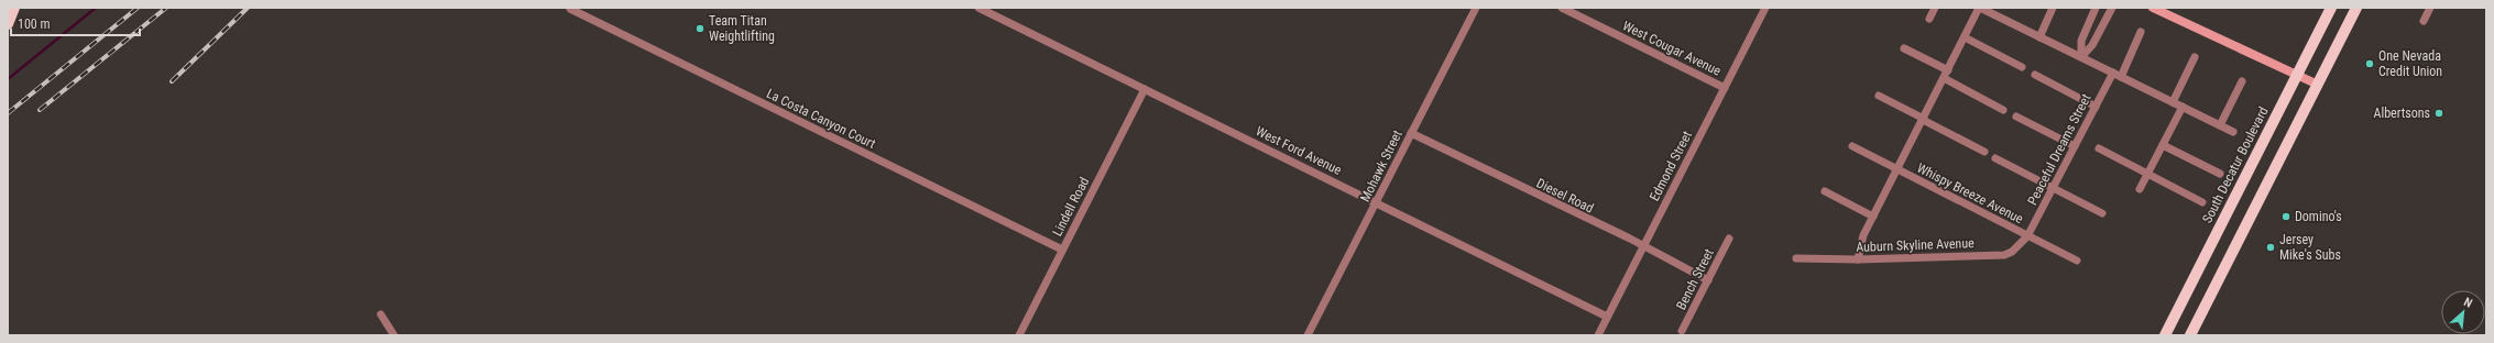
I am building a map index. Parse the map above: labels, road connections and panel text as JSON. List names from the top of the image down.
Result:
{
  "streets": {
    "main road": ["South Decatur Boulevard"],
    "street": [
      "West Cougar Avenue",
      "La Costa Canyon Court",
      "Peaceful Dreams Street",
      "West Ford Avenue",
      "Mohawk Street",
      "Edmond Street",
      "Whispy Breeze Avenue",
      "Diesel Road",
      "Lindell Road",
      "Auburn Skyline Avenue",
      "Bench Street"
    ]
  },
  "crossings": [
    ["West Cougar Avenue", "Edmond Street"],
    ["La Costa Canyon Court", "Lindell Road"],
    ["Peaceful Dreams Street", "Whispy Breeze Avenue"],
    ["Peaceful Dreams Street", "Auburn Skyline Avenue"],
    ["West Ford Avenue", "Mohawk Street"],
    ["West Ford Avenue", "Edmond Street"],
    ["West Ford Avenue", "Lindell Road"],
    ["Mohawk Street", "Diesel Road"],
    ["Edmond Street", "Diesel Road"],
    ["Whispy Breeze Avenue", "Auburn Skyline Avenue"],
    ["Diesel Road", "Bench Street"]
  ],
  "places": [
    "Team Titan Weightlifting",
    "One Nevada Credit Union",
    "Albertsons",
    "Domino's",
    "Jersey Mike's Subs"
  ],
  "scale_bar": "100 m",
  "north": "top right"
}
